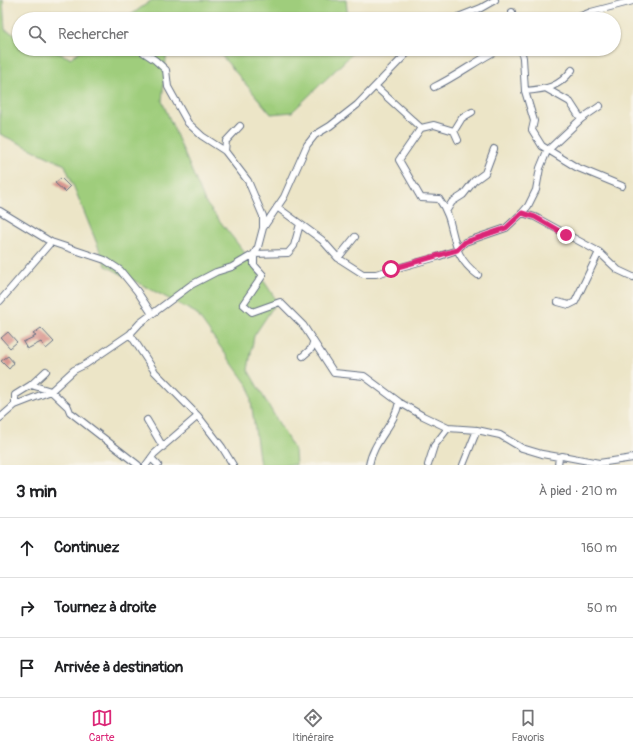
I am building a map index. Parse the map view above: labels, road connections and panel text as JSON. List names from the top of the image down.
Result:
{
  "page": {
    "search": "Rechercher",
    "heading": ["3 min", "À pied · 210 m"],
    "list": [
      ["Continuez", "160 m"],
      ["Tournez à droite", "50 m"],
      "Arrivée à destination"
    ],
    "nav": ["Carte", "Itinéraire", "Favoris"]
  }
}
